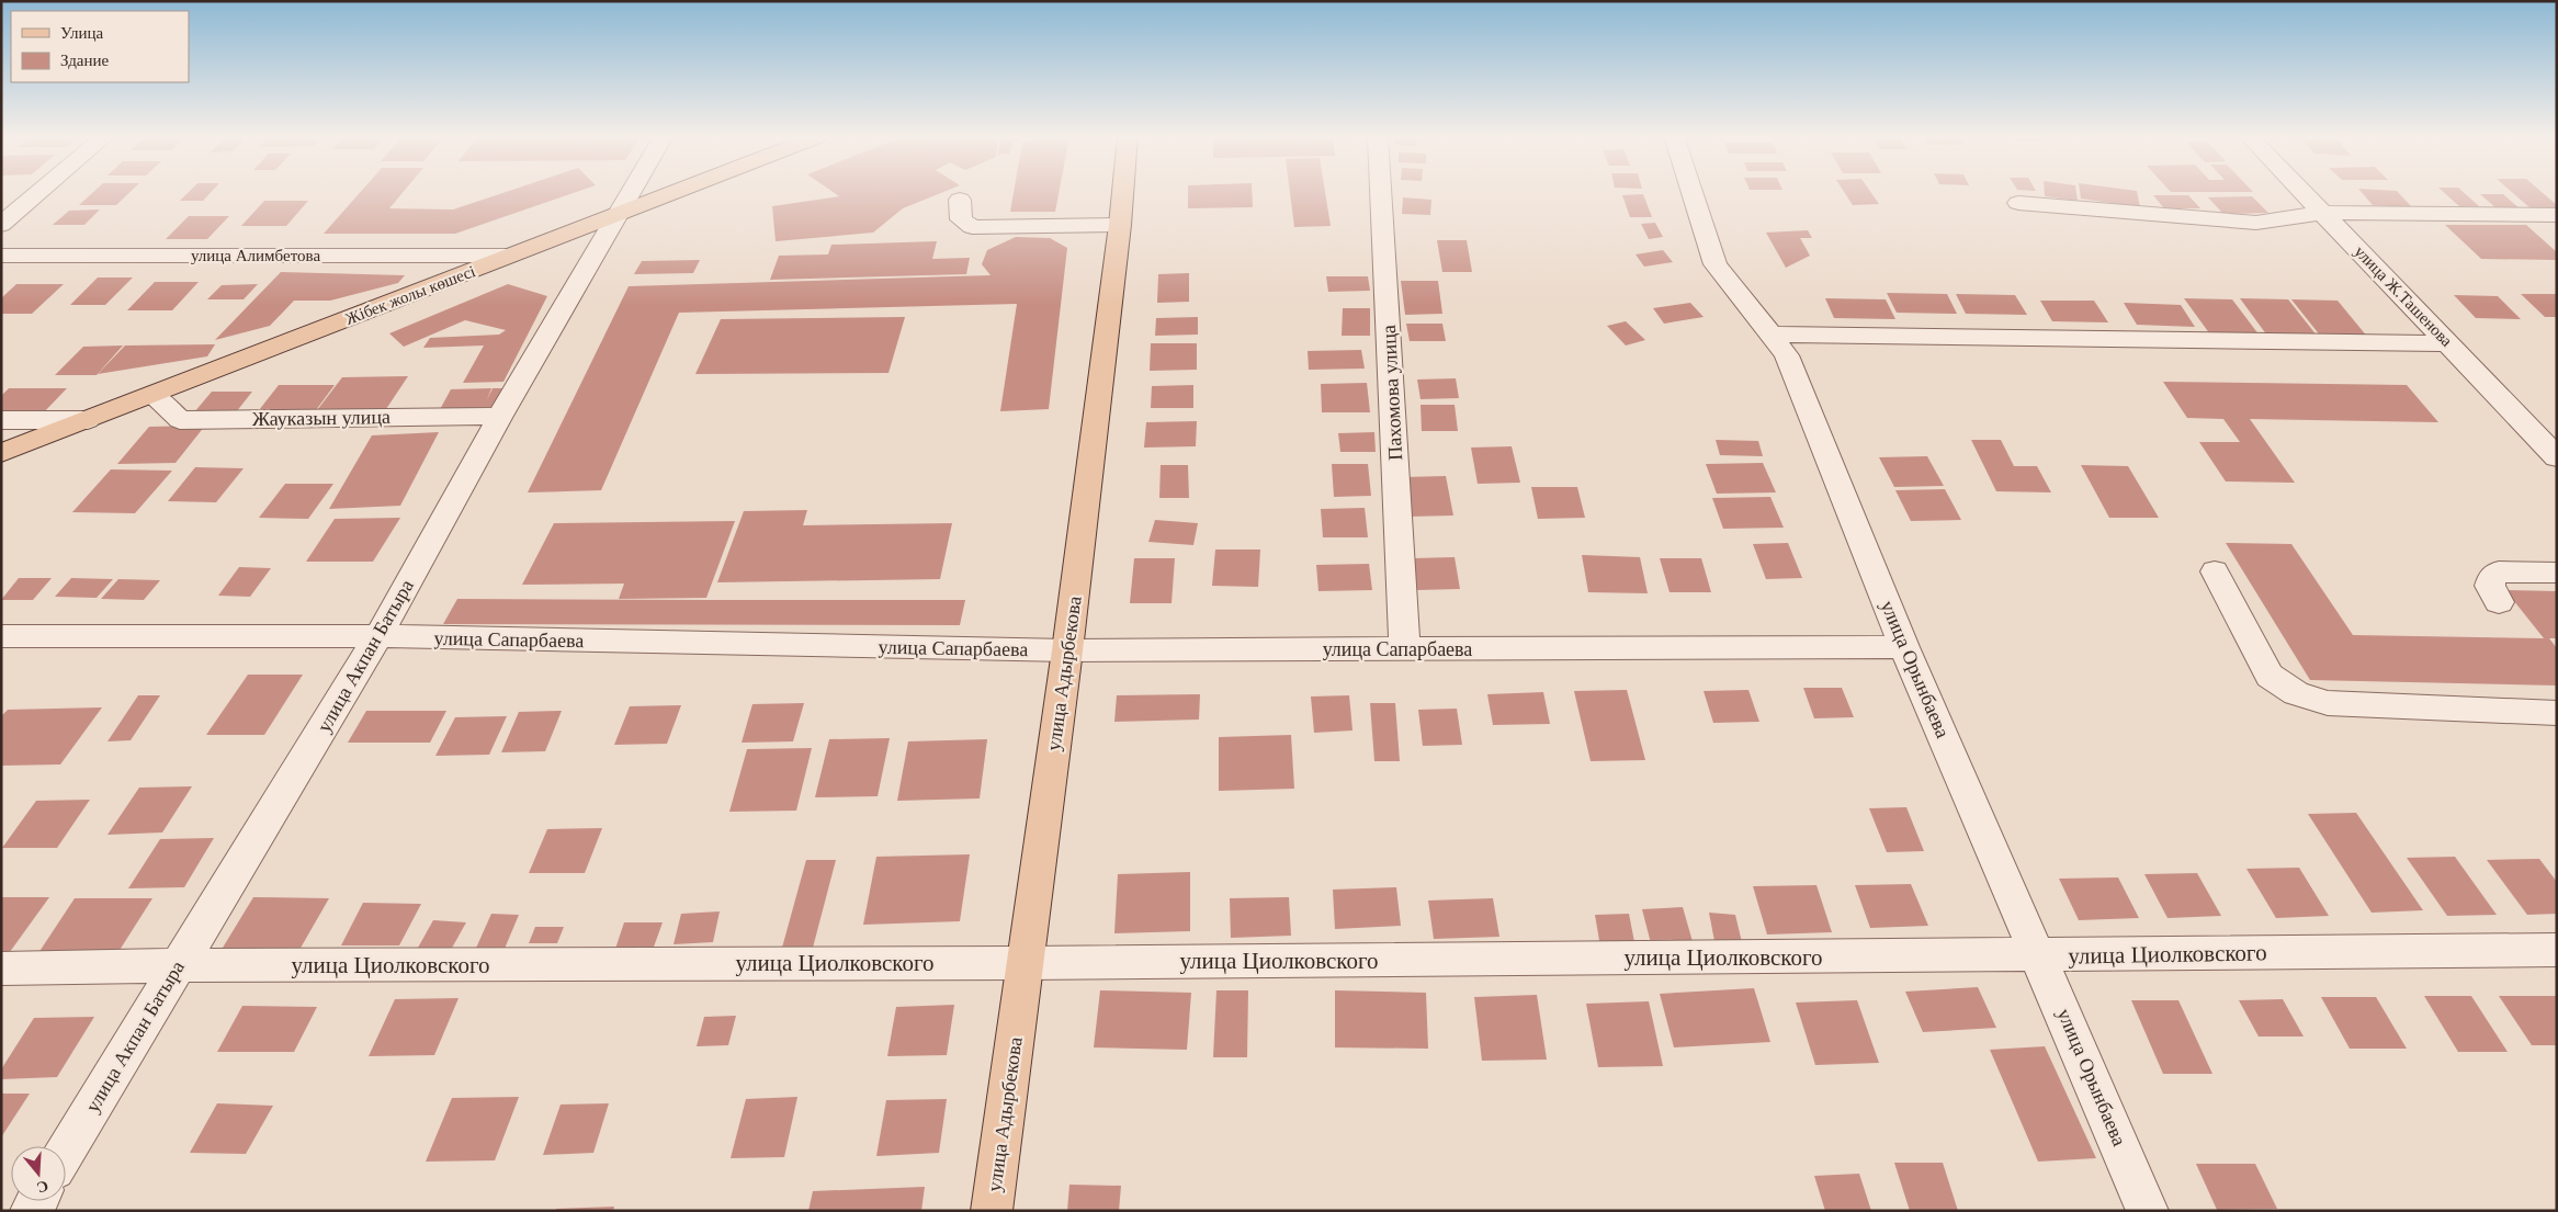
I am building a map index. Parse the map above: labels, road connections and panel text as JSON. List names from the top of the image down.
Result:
{
  "streets": {
    "main road": ["Жібек жолы көшесі", "улица Адырбекова"],
    "street": [
      "улица Алимбетова",
      "улица Ж.Ташенова",
      "Пахомова улица",
      "Жауказын улица",
      "улица Сапарбаева",
      "улица Акпан Батыра",
      "улица Орынбаева",
      "улица Циолковского"
    ]
  },
  "crossings": [
    ["улица Алимбетова", "Жібек жолы көшесі"],
    ["Жібек жолы көшесі", "Жауказын улица"],
    ["Жібек жолы көшесі", "улица Акпан Батыра"],
    ["Пахомова улица", "улица Сапарбаева"],
    ["Жауказын улица", "улица Акпан Батыра"],
    ["улица Сапарбаева", "улица Акпан Батыра"],
    ["улица Сапарбаева", "улица Орынбаева"],
    ["улица Сапарбаева", "улица Адырбекова"],
    ["улица Акпан Батыра", "улица Циолковского"],
    ["улица Орынбаева", "улица Циолковского"],
    ["улица Адырбекова", "улица Циолковского"]
  ],
  "legend": ["Улица", "Здание"],
  "north": "bottom"
}
